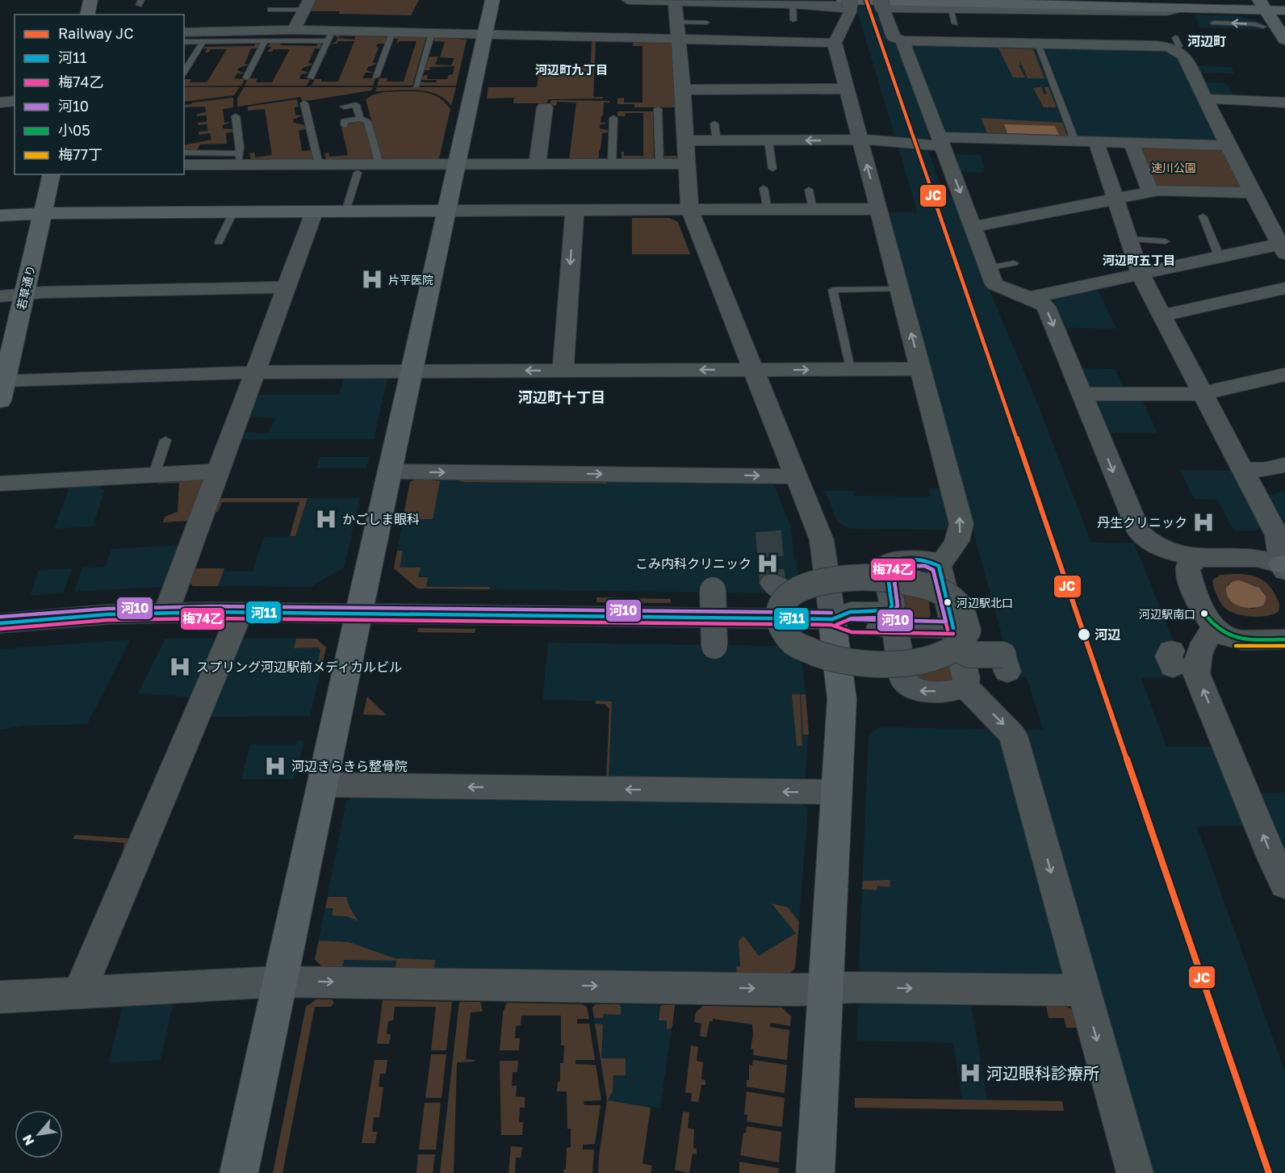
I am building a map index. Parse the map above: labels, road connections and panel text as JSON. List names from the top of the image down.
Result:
{
  "streets": {
    "street": ["若草通り"]
  },
  "districts": [
    "河辺町",
    "河辺町九丁目",
    "河辺町五丁目",
    "河辺町十丁目"
  ],
  "parks": ["速川公園"],
  "places": {
    "hospital": [
      "片平医院",
      "かごしま眼科",
      "丹生クリニック",
      "こみ内科クリニック",
      "スプリング河辺駅前メディカルビル",
      "河辺きらきら整骨院",
      "河辺眼科診療所"
    ],
    "other": ["河辺駅北口", "河辺駅南口", "河辺"]
  },
  "lines": [
    "rail line JC",
    "transit line 河11",
    "transit line 梅74乙",
    "transit line 河10",
    "transit line 小05",
    "transit line 梅77丁"
  ],
  "legend": [
    "Railway JC",
    "河11",
    "梅74乙",
    "河10",
    "小05",
    "梅77丁"
  ],
  "north": "bottom left"
}
